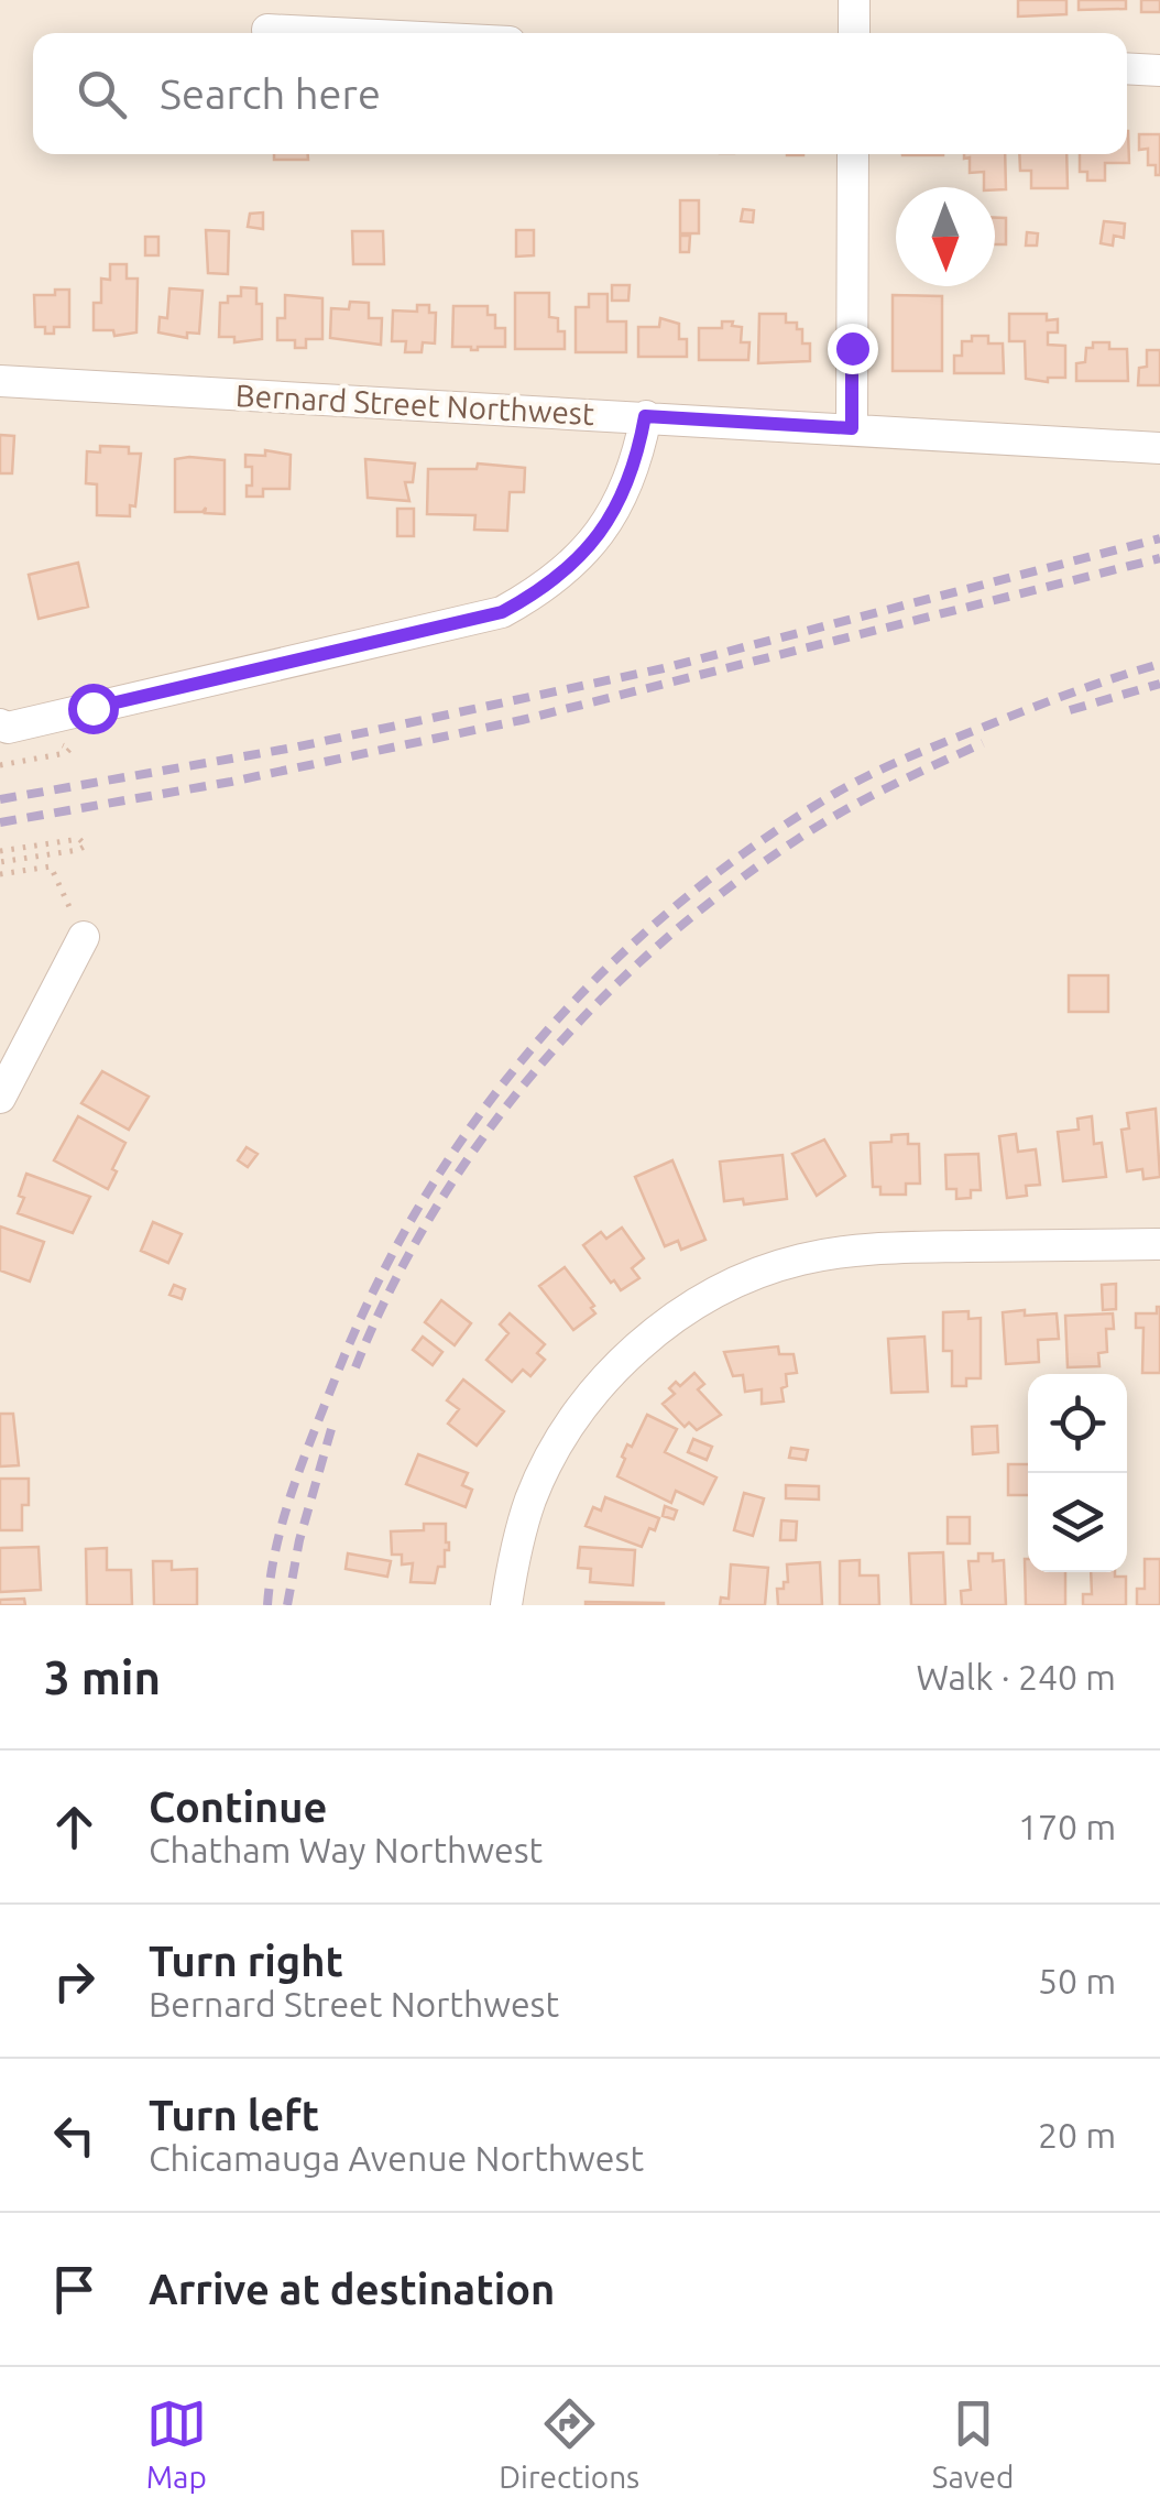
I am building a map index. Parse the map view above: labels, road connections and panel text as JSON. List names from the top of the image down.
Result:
{
  "streets": {
    "street": ["Bernard Street Northwest"]
  },
  "north": "bottom",
  "page": {
    "search": "Search here",
    "heading": ["3 min", "Walk · 240 m"],
    "list": [
      ["Continue", "Chatham Way Northwest", "170 m"],
      ["Turn right", "Bernard Street Northwest", "50 m"],
      ["Turn left", "Chicamauga Avenue Northwest", "20 m"],
      "Arrive at destination"
    ],
    "nav": ["Map", "Directions", "Saved"]
  }
}
